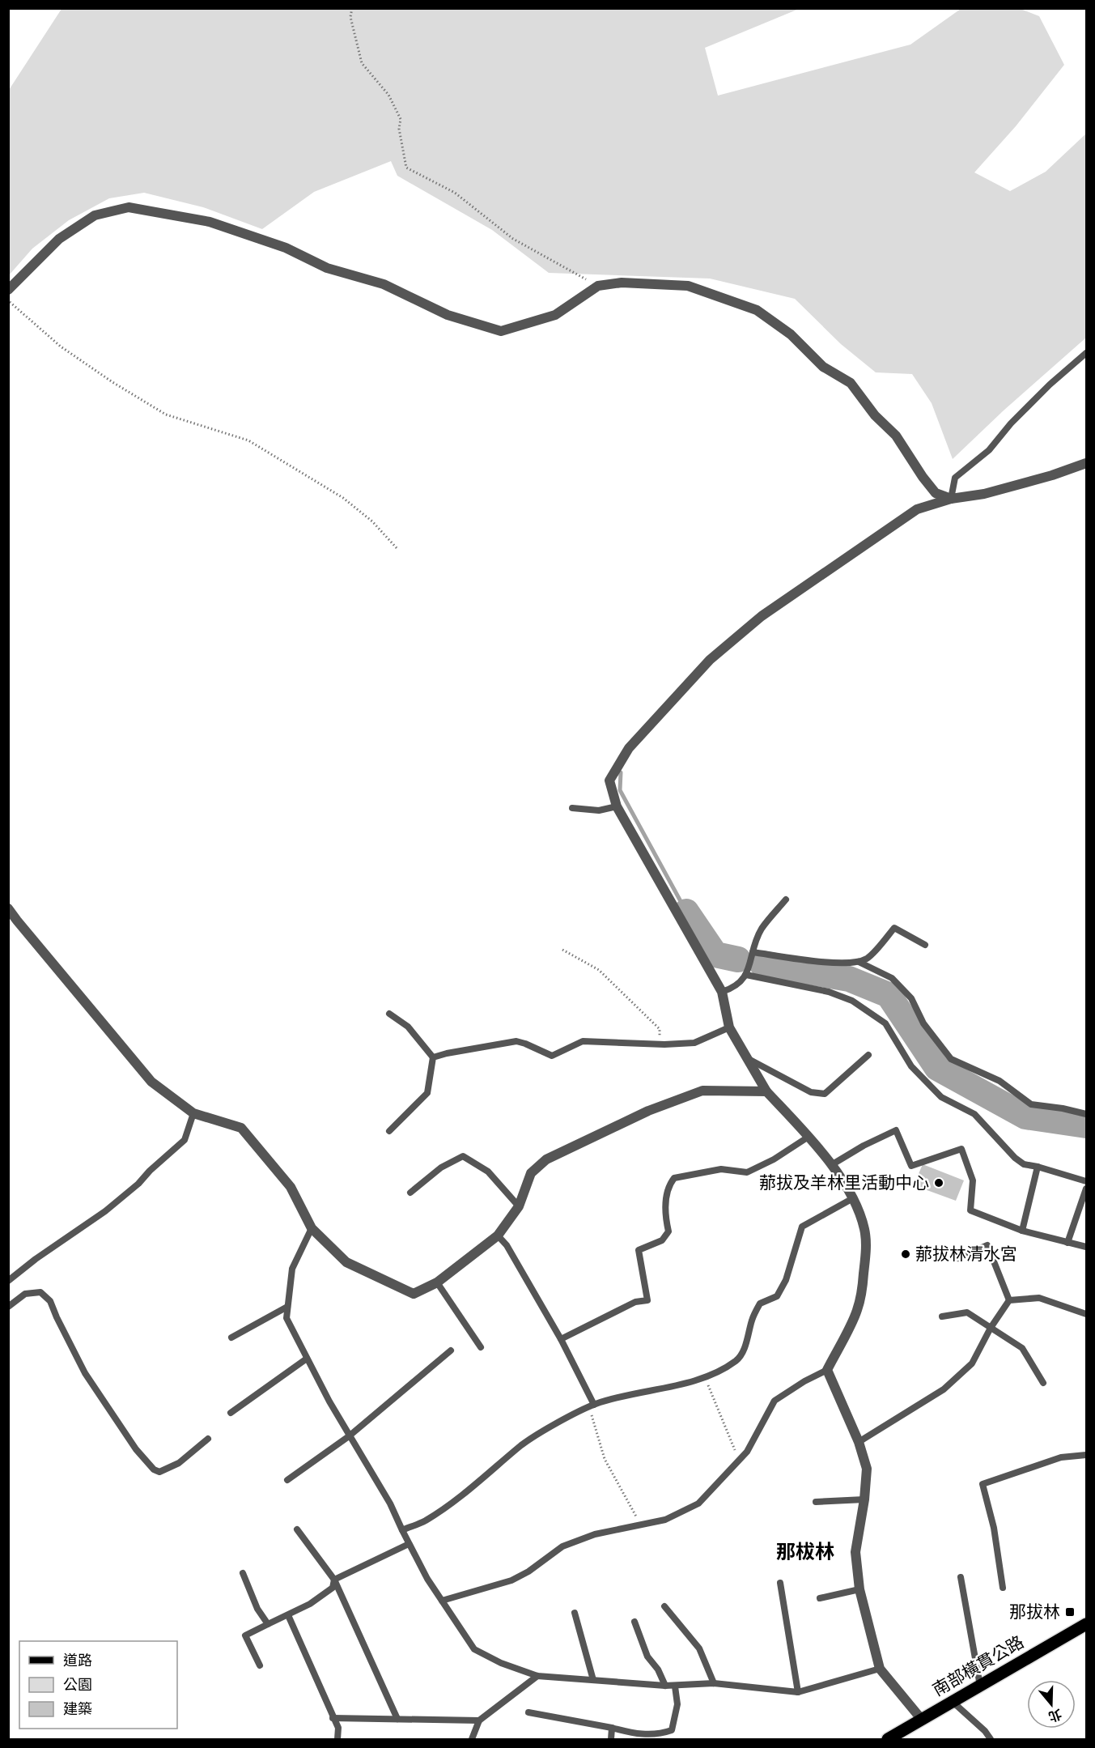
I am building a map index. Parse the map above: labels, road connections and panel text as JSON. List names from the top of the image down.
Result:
{
  "streets": {
    "main road": ["南部橫貫公路"]
  },
  "districts": ["那柭林"],
  "places": {
    "other": ["𦰡拔及羊林里活動中心", "𦰡拔林清水宮"],
    "transit": ["那拔林"]
  },
  "legend": ["道路", "公園", "建築"],
  "north": "bottom"
}
